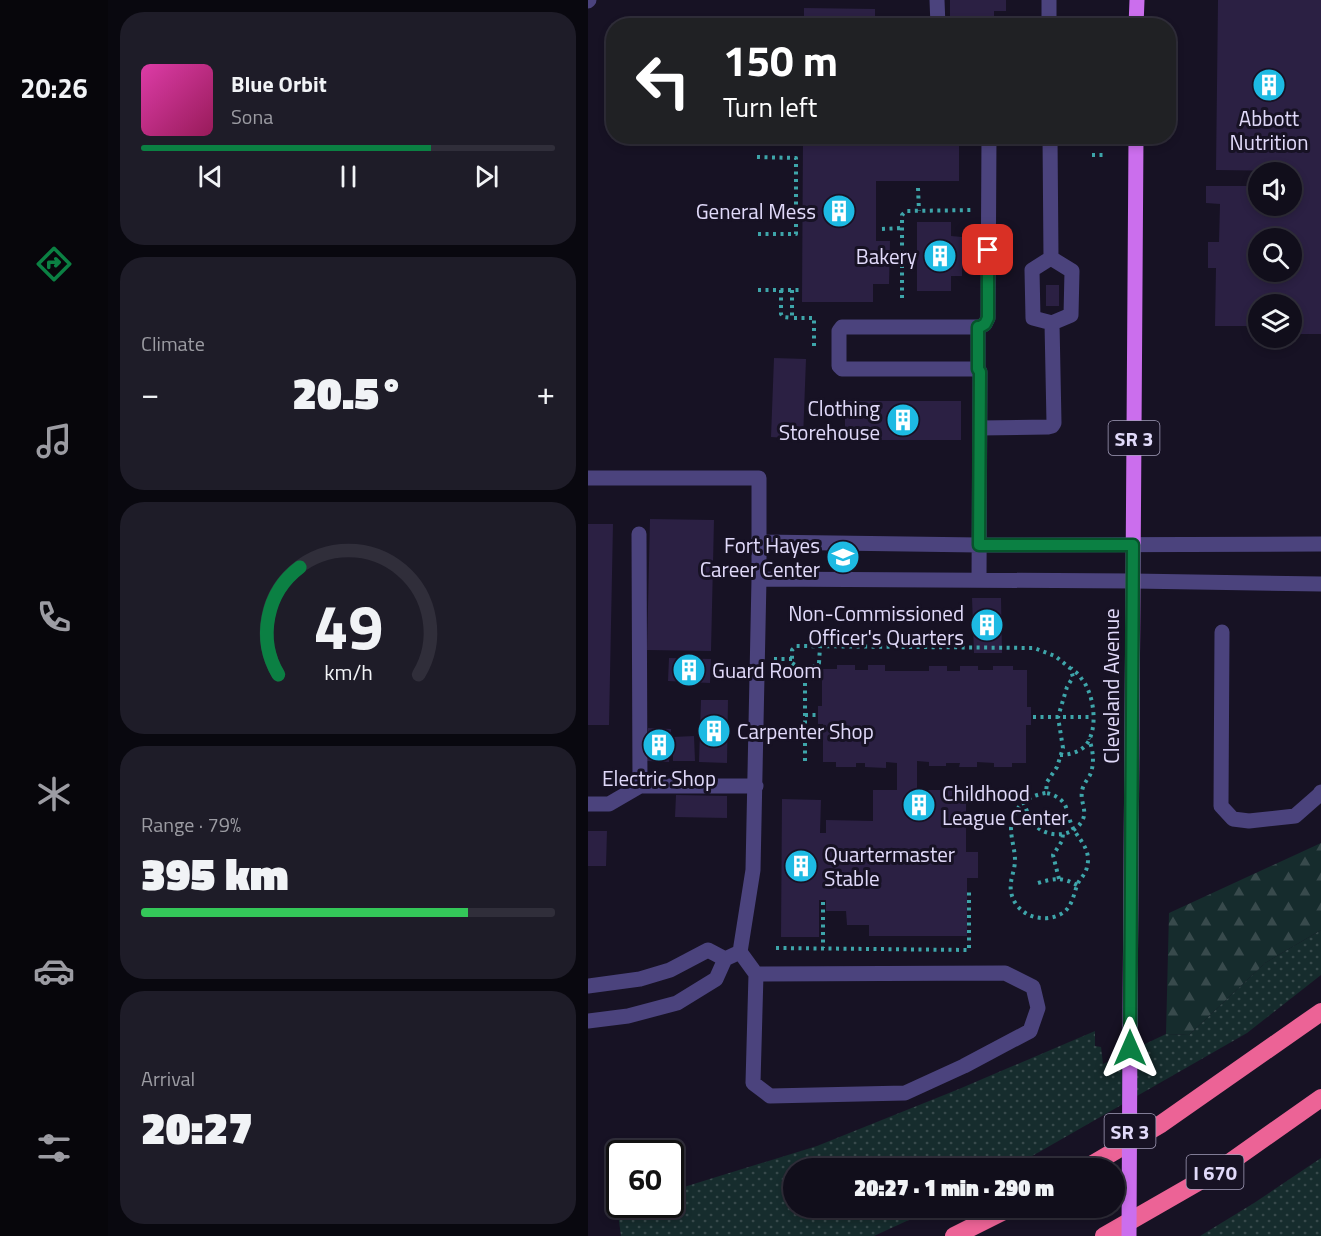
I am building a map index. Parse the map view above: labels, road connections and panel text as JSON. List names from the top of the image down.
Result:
{
  "streets": {
    "highway": ["I 670"],
    "main road": ["SR 3", "Cleveland Avenue"]
  },
  "places": {
    "building": [
      "Abbott Nutrition",
      "General Mess",
      "Bakery",
      "Clothing Storehouse",
      "Non-Commissioned Officer's Quarters",
      "Guard Room",
      "Carpenter Shop",
      "Electric Shop",
      "Childhood League Center",
      "Quartermaster Stable"
    ],
    "school or university": ["Fort Hayes Career Center"]
  },
  "page": {
    "tabs": "20:26",
    "turn": ["150 m", "Turn left"],
    "song": ["Blue Orbit", "Sona"],
    "tile": [
      "Climate",
      ["Range · 79%", "395 km"],
      ["Arrival", "20:27"]
    ],
    "heat": ["−", "20.5°", "+"],
    "limit": "60",
    "trip": "20:27 · 1 min · 290 m",
    "gauge": ["49", "km/h"]
  }
}
